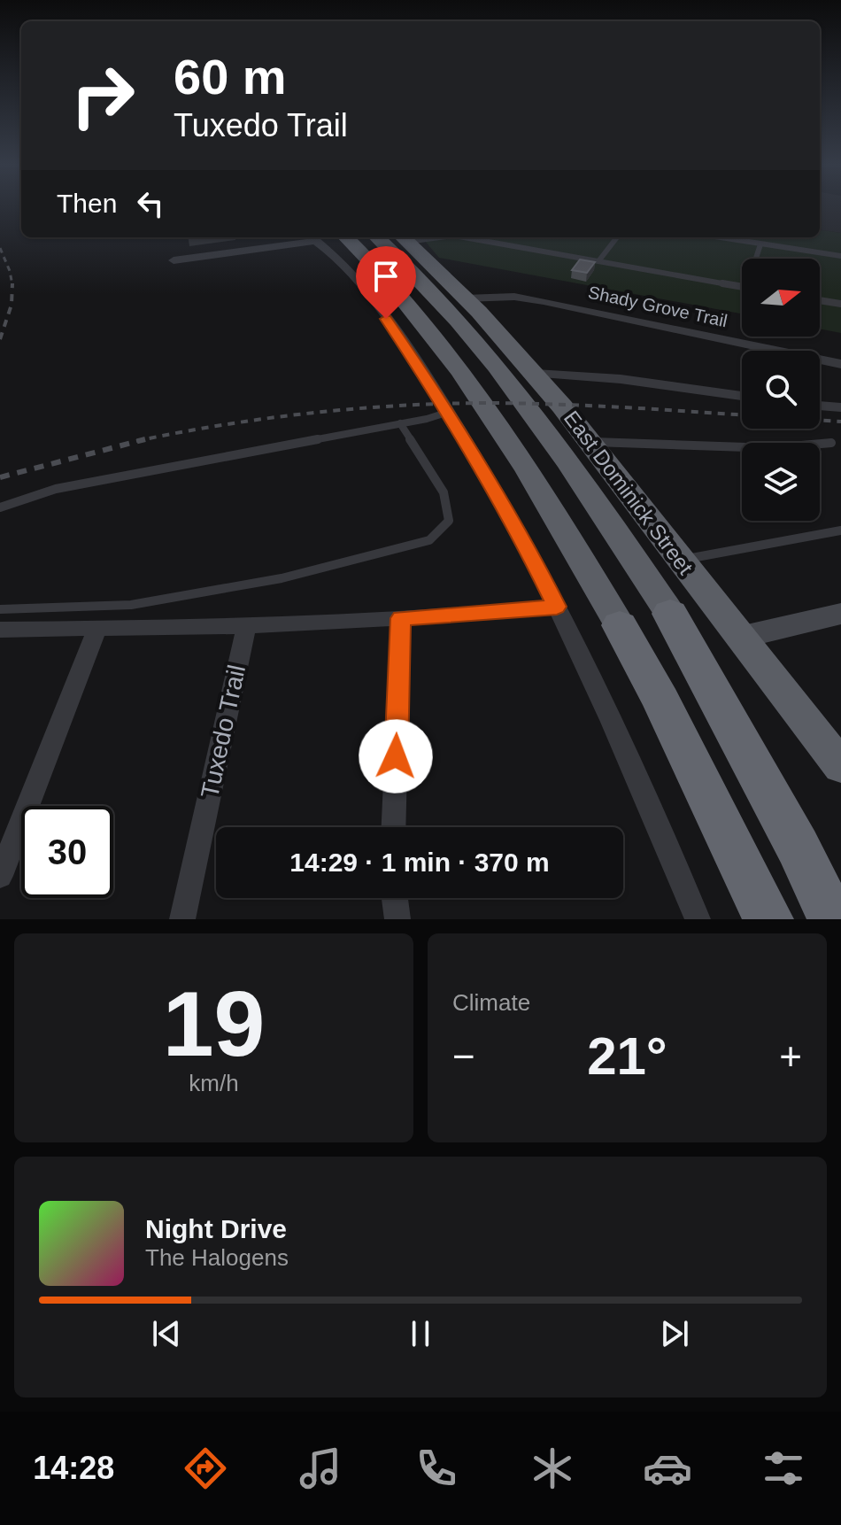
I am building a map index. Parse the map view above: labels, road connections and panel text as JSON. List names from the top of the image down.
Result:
{
  "streets": {
    "highway": ["East Dominick Street"],
    "street": ["Shady Grove Trail", "Tuxedo Trail"]
  },
  "crossings": [
    ["Shady Grove Trail", "East Dominick Street"]
  ],
  "north": "right",
  "page": {
    "turn": ["60 m", "Tuxedo Trail"],
    "then": "Then",
    "limit": "30",
    "trip": "14:29 · 1 min · 370 m",
    "tile": [
      ["19", "km/h"],
      "Climate"
    ],
    "heat": ["−", "21°", "+"],
    "song": ["Night Drive", "The Halogens"],
    "tabs": "14:28"
  }
}
